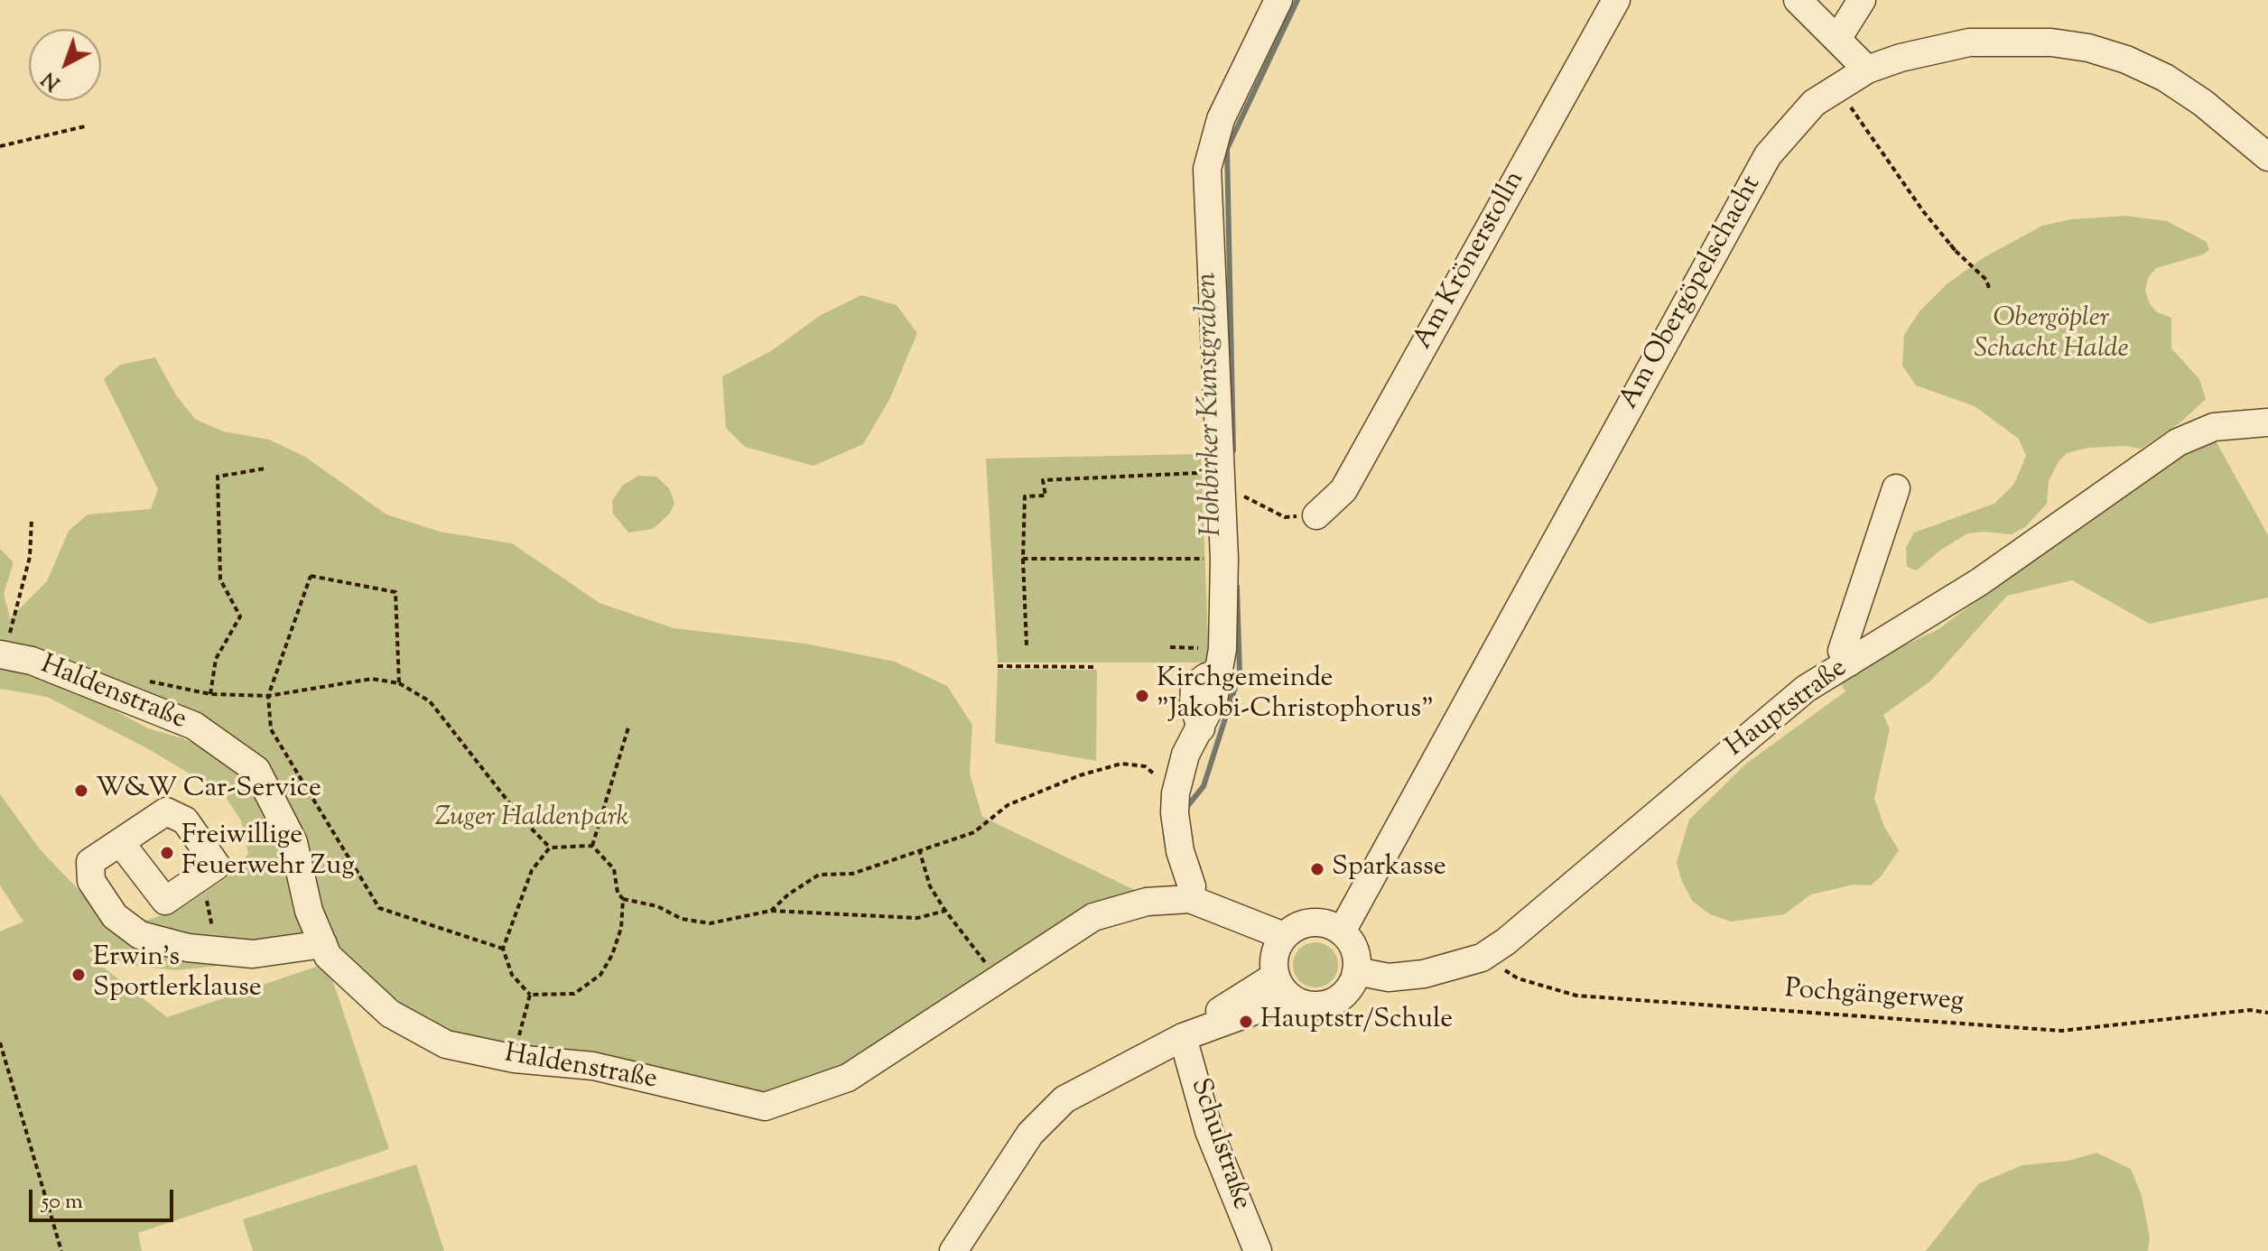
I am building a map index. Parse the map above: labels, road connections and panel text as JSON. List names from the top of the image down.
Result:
{
  "streets": {
    "street": [
      "Am Krönerstolln",
      "Am Obergöpelschacht",
      "Haldenstraße",
      "Hauptstraße",
      "Schulstraße"
    ],
    "path": ["Pochgängerweg"]
  },
  "crossings": [
    ["Am Obergöpelschacht", "Haldenstraße"],
    ["Am Obergöpelschacht", "Hauptstraße"],
    ["Haldenstraße", "Hauptstraße"],
    ["Hauptstraße", "Pochgängerweg"]
  ],
  "water": ["Hohbirker Kunstgraben"],
  "parks": ["Obergöpler Schacht Halde", "Zuger Haldenpark"],
  "places": [
    "Kirchgemeinde \"Jakobi-Christophorus\"",
    "W&W Car-Service",
    "Freiwillige Feuerwehr Zug",
    "Sparkasse",
    "Erwin’s Sportlerklause",
    "Hauptstr/Schule"
  ],
  "scale_bar": "50 m",
  "north": "bottom left"
}
